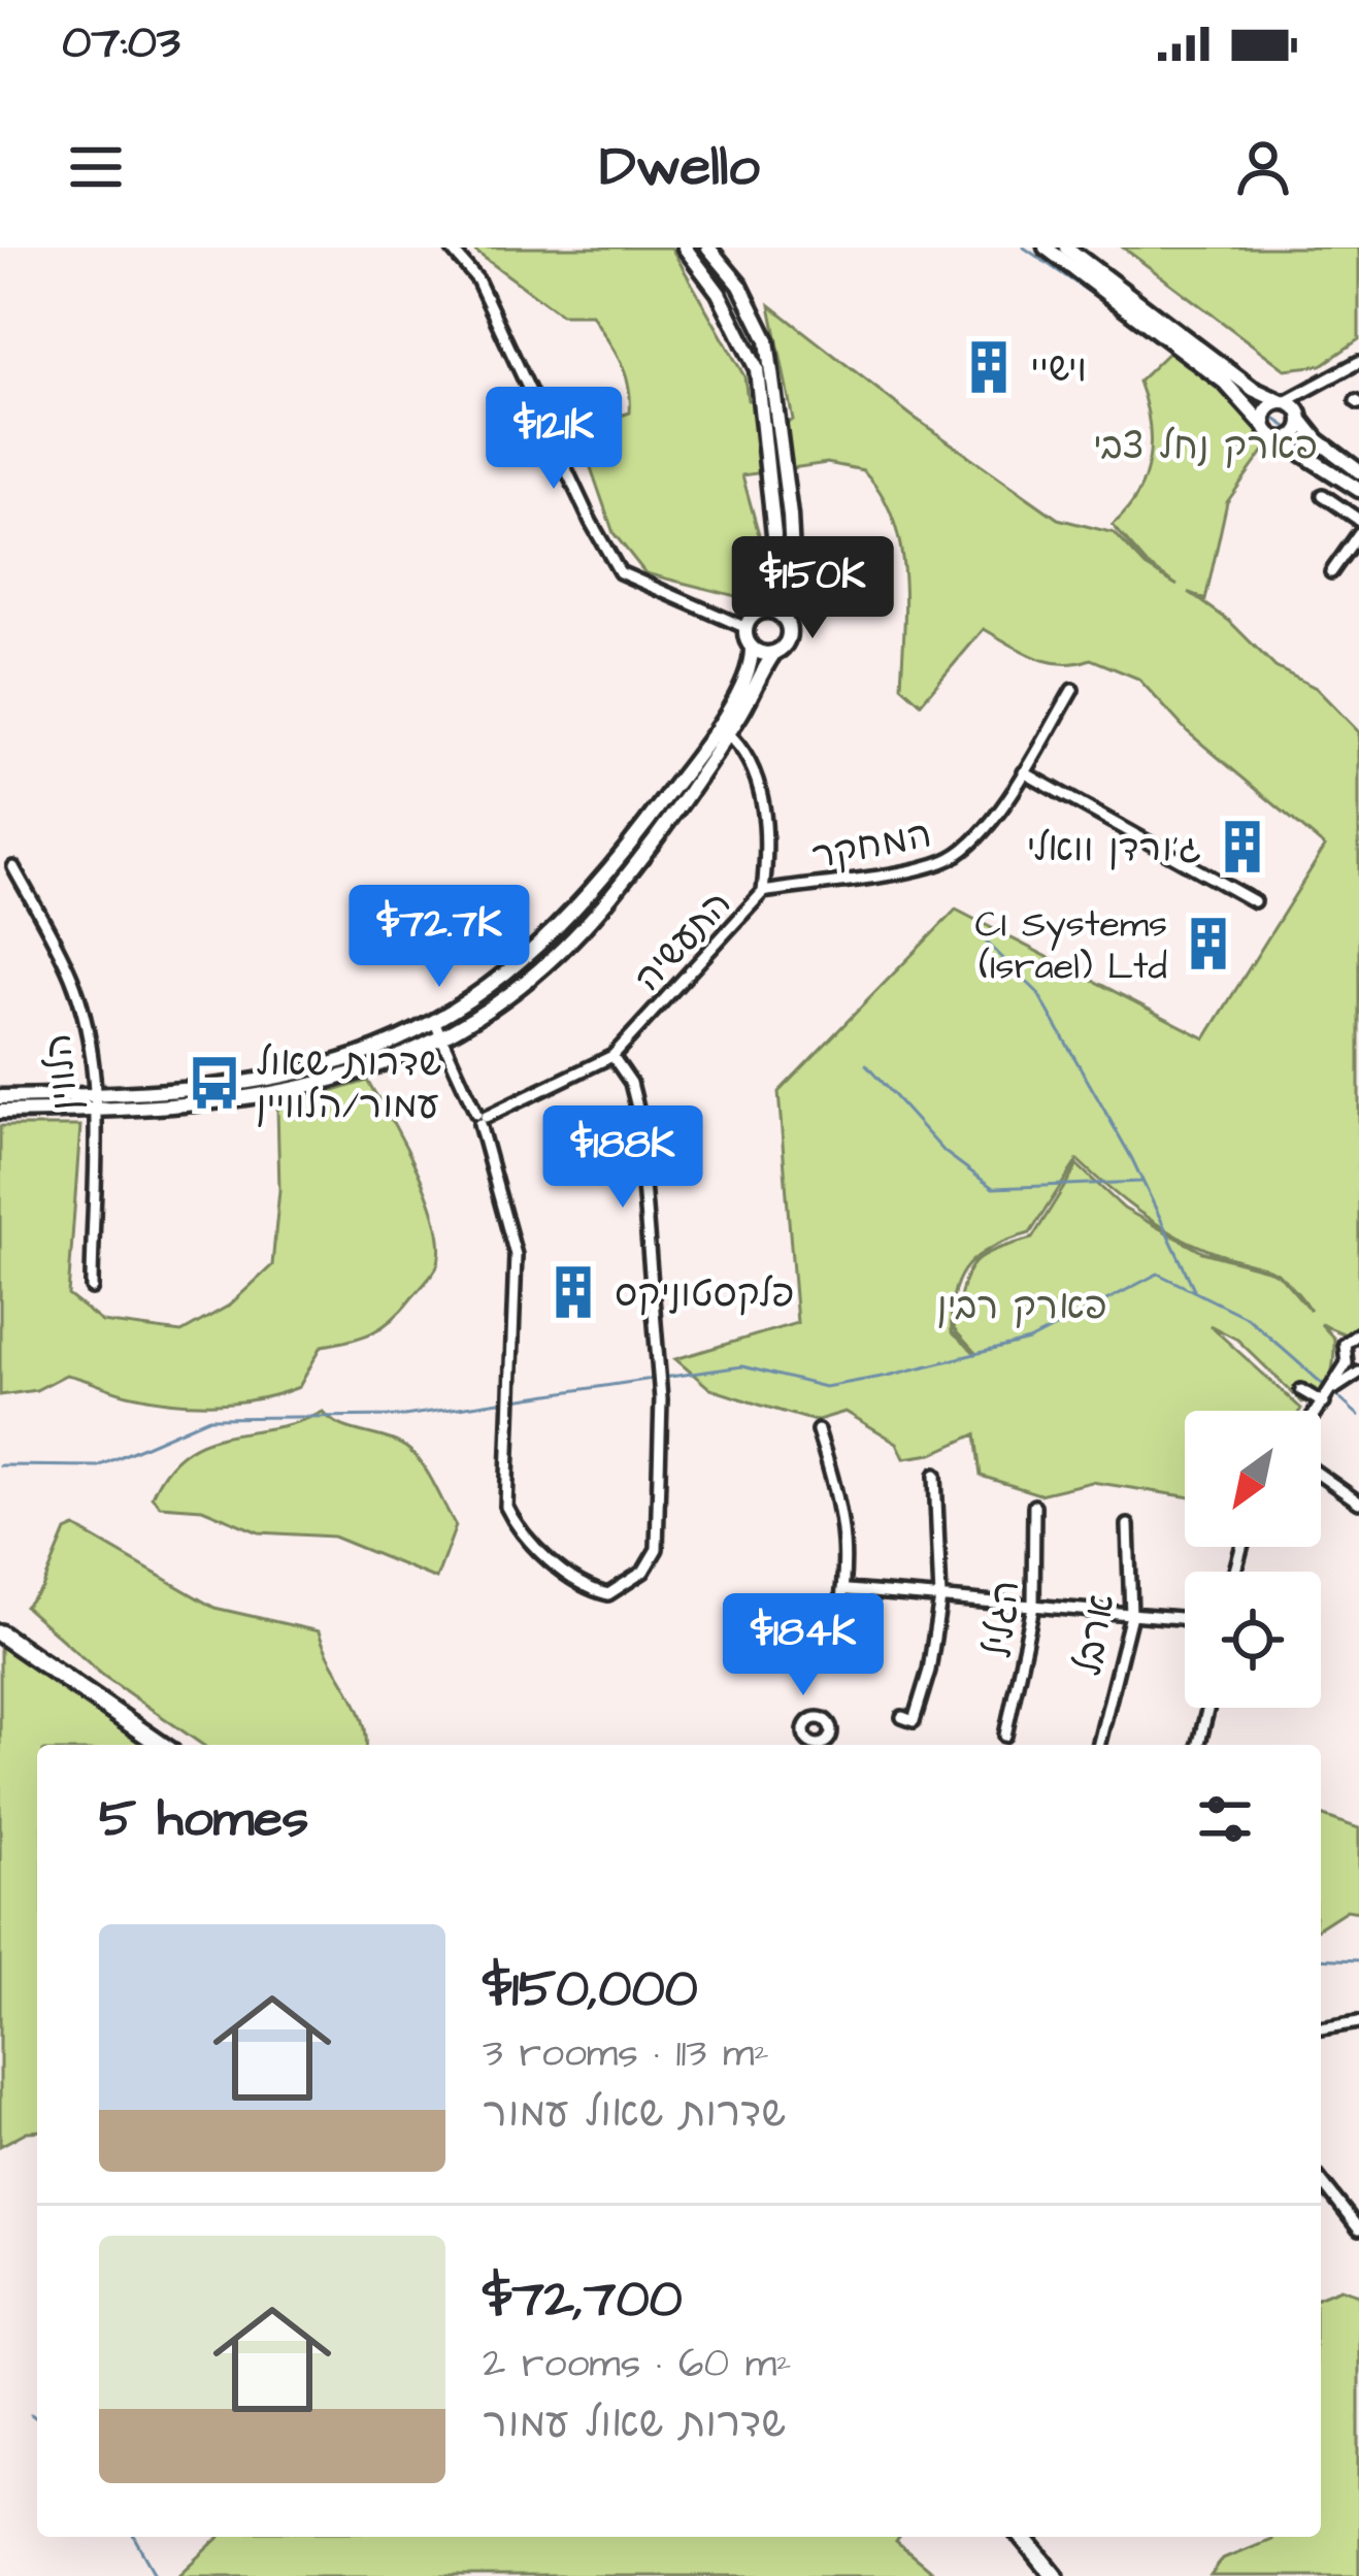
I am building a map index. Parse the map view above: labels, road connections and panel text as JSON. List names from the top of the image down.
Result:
{
  "streets": {
    "street": [
      "המחקר",
      "התעשיה",
      "הלווין",
      "הגליל",
      "ארבל"
    ]
  },
  "crossings": [
    ["המחקר", "התעשיה"]
  ],
  "parks": ["פארק נחל צבי", "פארק רבין"],
  "places": {
    "building": [
      "וישיי",
      "ג'ורדן וואלי",
      "CI Systems (Israel) Ltd",
      "פלקסטוניקס"
    ],
    "bus stop": ["שדרות שאול עמור/הלוויין"]
  },
  "north": "bottom left",
  "page": {
    "status": "07:03",
    "header": "Dwello",
    "price": [
      "$121K",
      "$150K",
      "$72.7K",
      "$188K",
      "$184K"
    ],
    "heading": "5 homes",
    "list": [
      {
        "name": "$150,000",
        "note": "3 rooms · 113 m² · שדרות שאול עמור"
      },
      {
        "name": "$72,700",
        "note": "2 rooms · 60 m² · שדרות שאול עמור"
      }
    ]
  }
}
